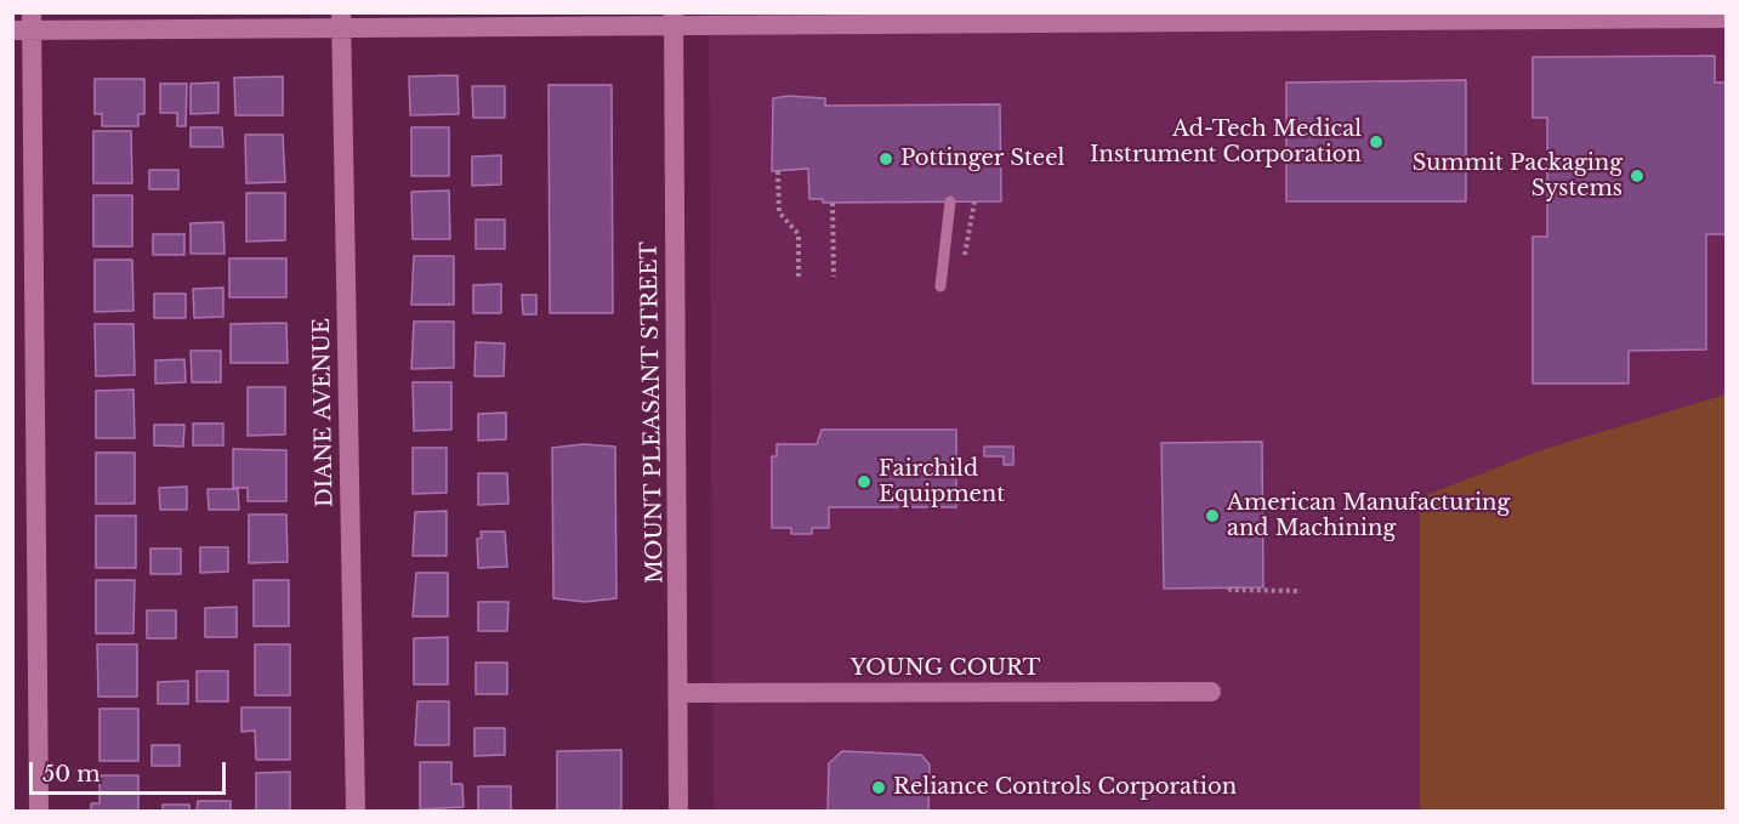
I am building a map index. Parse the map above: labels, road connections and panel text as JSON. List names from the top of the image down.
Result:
{
  "streets": {
    "street": ["DIANE AVENUE", "MOUNT PLEASANT STREET", "YOUNG COURT"]
  },
  "crossings": [
    ["MOUNT PLEASANT STREET", "YOUNG COURT"]
  ],
  "places": [
    "Ad-Tech Medical Instrument Corporation",
    "Pottinger Steel",
    "Summit Packaging Systems",
    "Fairchild Equipment",
    "American Manufacturing and Machining",
    "Reliance Controls Corporation"
  ],
  "scale_bar": "50 m"
}
